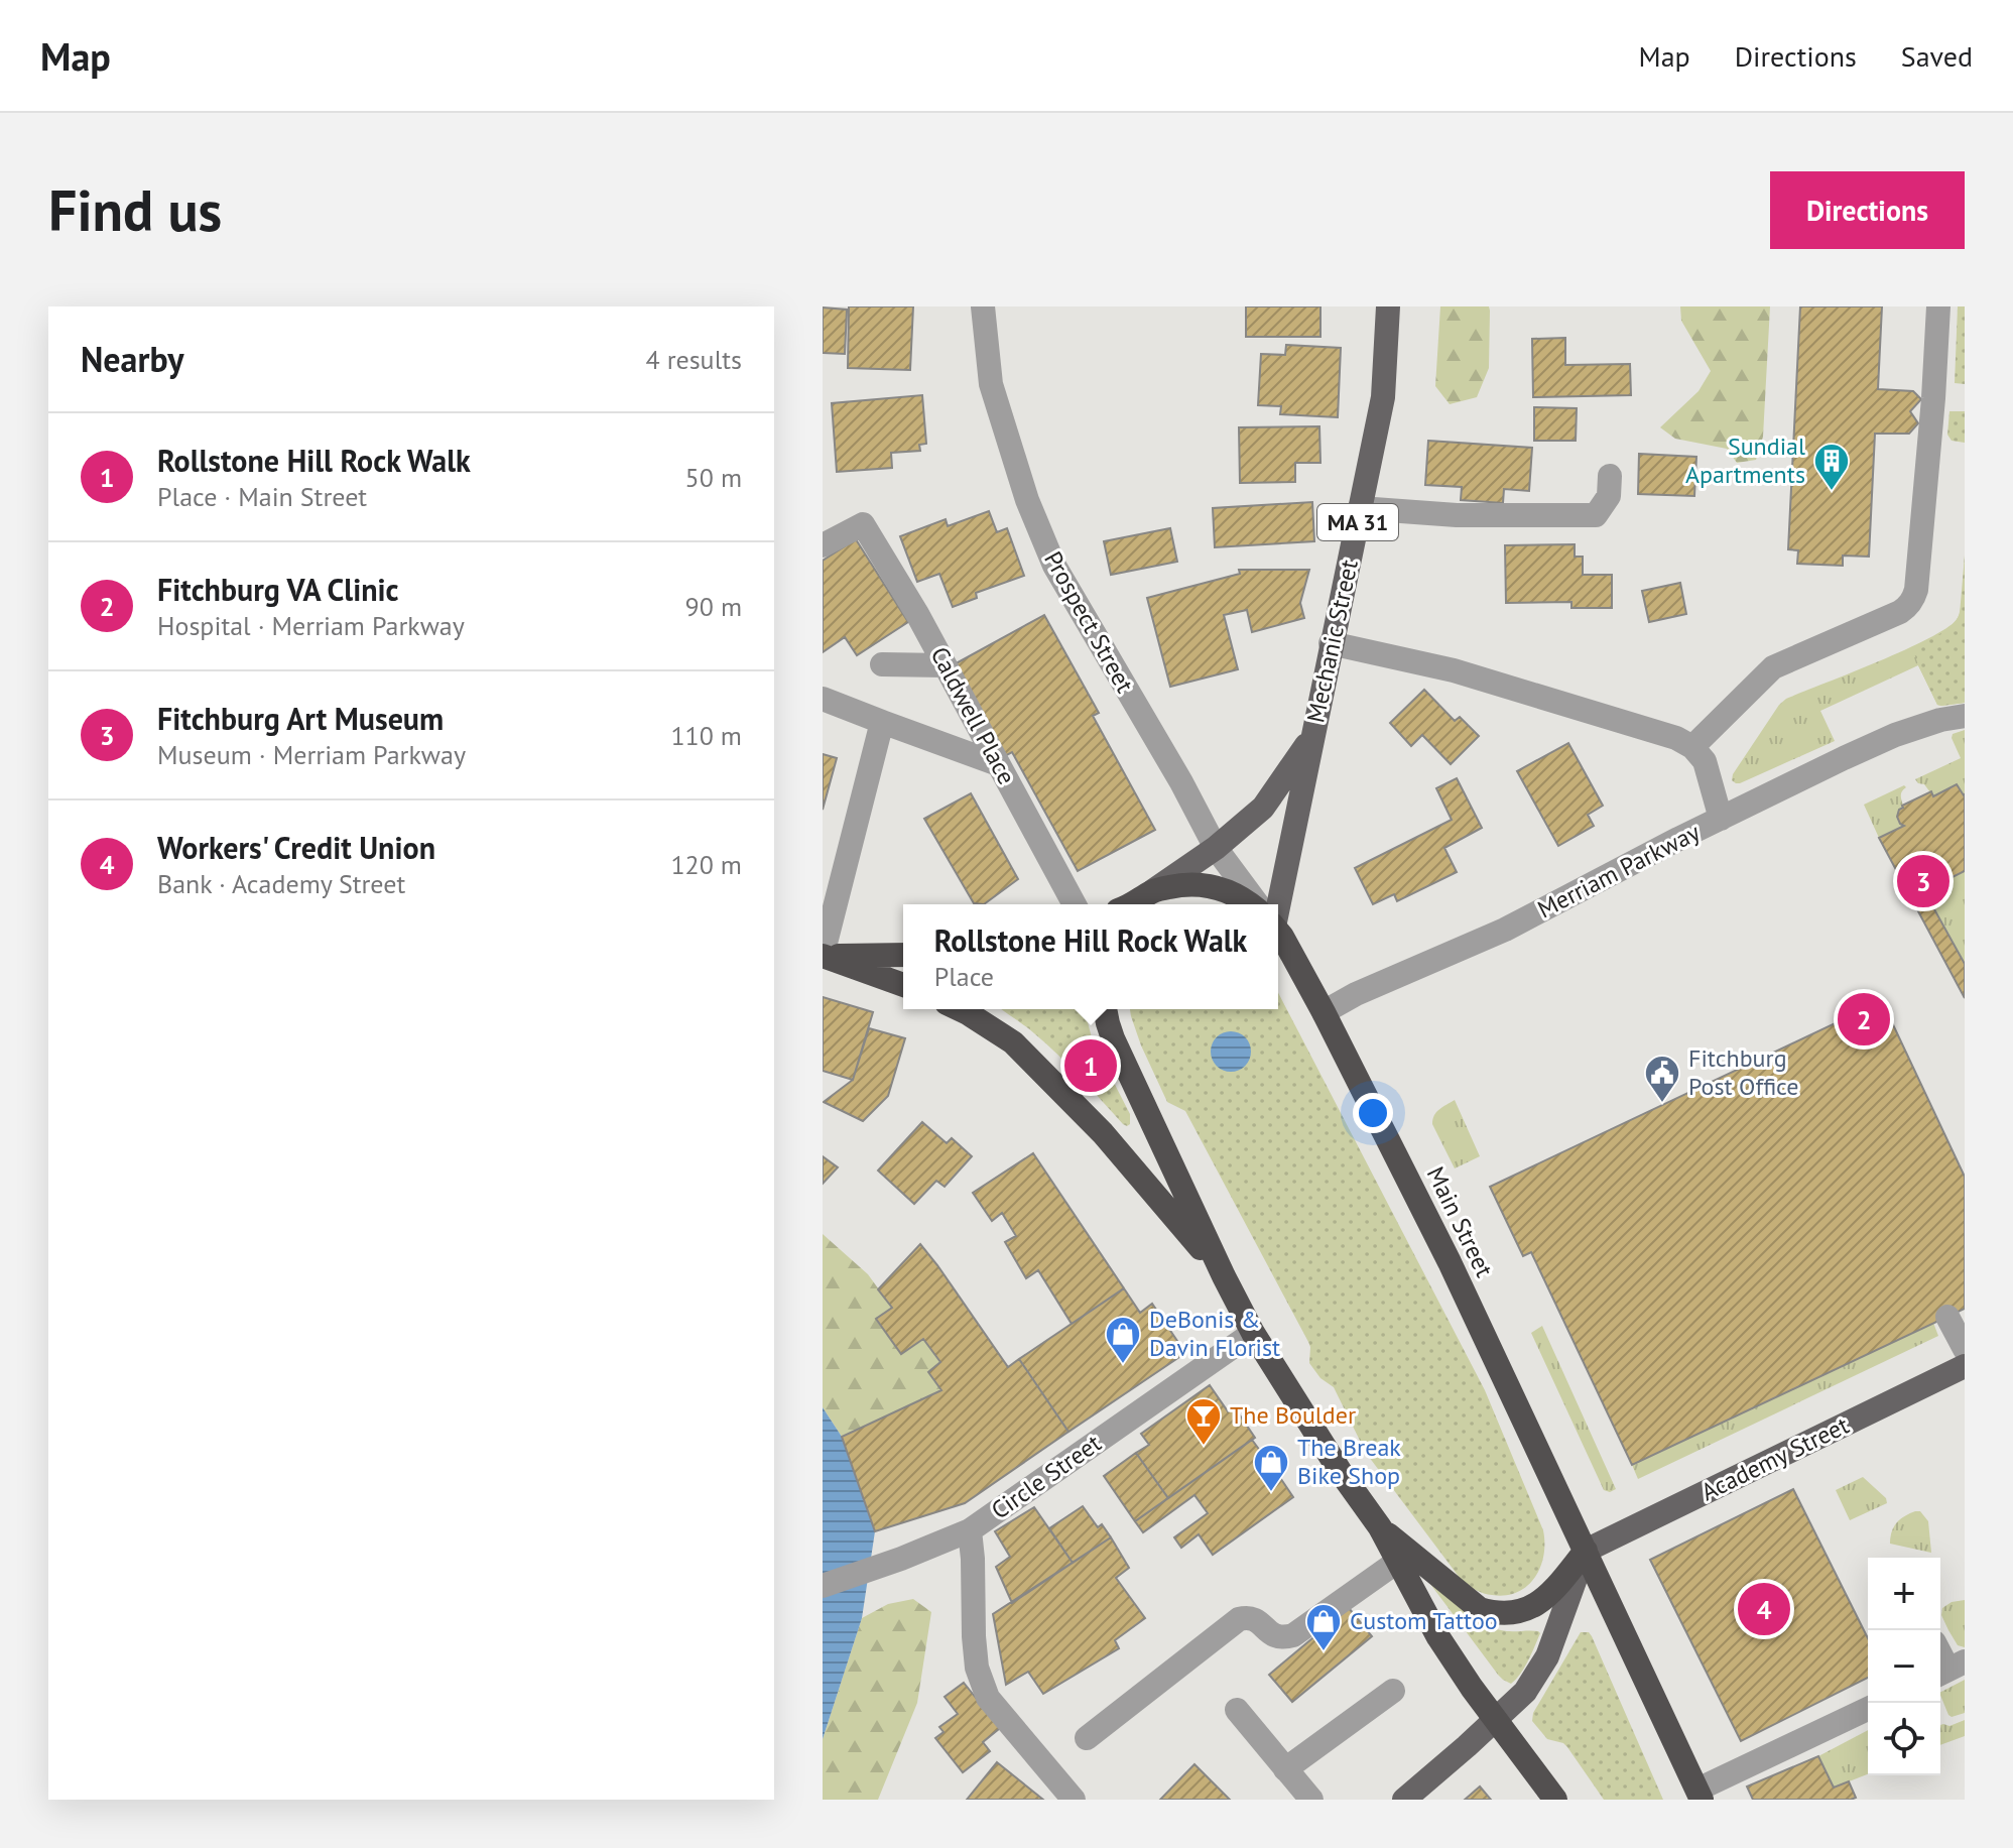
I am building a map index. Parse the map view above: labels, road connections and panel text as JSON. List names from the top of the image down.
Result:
{
  "streets": {
    "highway": ["Main Street"],
    "main road": ["MA 31", "Mechanic Street", "Academy Street"],
    "street": [
      "Prospect Street",
      "Caldwell Place",
      "Merriam Parkway",
      "Circle Street"
    ]
  },
  "crossings": [
    ["Prospect Street", "Mechanic Street"],
    ["Prospect Street", "Main Street"],
    ["Mechanic Street", "Main Street"],
    ["Merriam Parkway", "Main Street"],
    ["Main Street", "Academy Street"]
  ],
  "places": {
    "building": ["Sundial Apartments"],
    "public building": ["Fitchburg Post Office"],
    "shop": ["DeBonis & Davin Florist", "The Break Bike Shop", "Custom Tattoo"],
    "bar": ["The Boulder"]
  },
  "page": {
    "header": "Map",
    "nav": ["Map", "Directions", "Saved"],
    "buttons": "Directions",
    "title": "Find us",
    "heading": ["Nearby", "4 results"],
    "list": [
      {
        "mark": "1",
        "name": "Rollstone Hill Rock Walk",
        "note": "Place · Main Street",
        "value": "50 m"
      },
      {
        "mark": "2",
        "name": "Fitchburg VA Clinic",
        "note": "Hospital · Merriam Parkway",
        "value": "90 m"
      },
      {
        "mark": "3",
        "name": "Fitchburg Art Museum",
        "note": "Museum · Merriam Parkway",
        "value": "110 m"
      },
      {
        "mark": "4",
        "name": "Workers' Credit Union",
        "note": "Bank · Academy Street",
        "value": "120 m"
      }
    ],
    "pins": [
      "3",
      "2",
      "1",
      "4"
    ],
    "popup": ["Rollstone Hill Rock Walk", "Place"],
    "map_buttons": ["+", "−"]
  }
}
